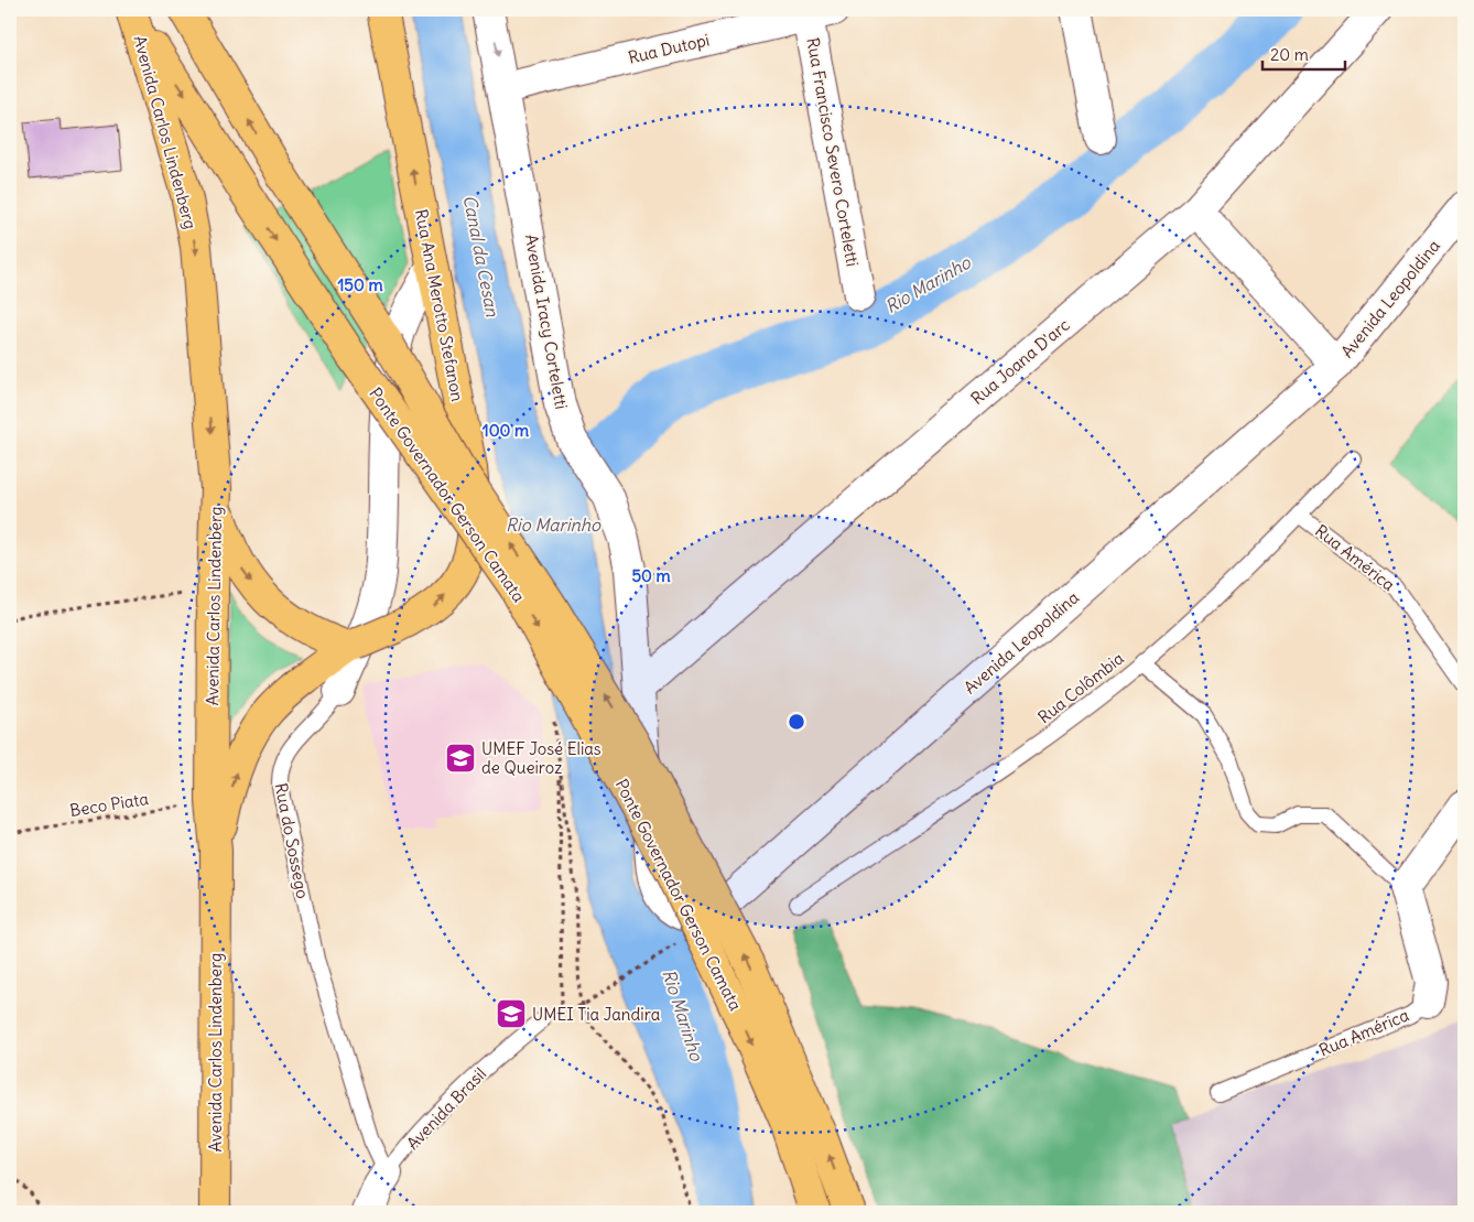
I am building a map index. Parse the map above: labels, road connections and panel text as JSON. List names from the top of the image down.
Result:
{
  "streets": {
    "main road": ["Avenida Carlos Lindenberg", "Rua Ana Merotto Stefanon", "Ponte Governador Gerson Camata"],
    "street": [
      "Rua Dutopi",
      "Rua Francisco Severo Corteletti",
      "Avenida Leopoldina",
      "Avenida Iracy Corteletti",
      "Rua Joana D'arc",
      "Rua América",
      "Rua do Sossego",
      "Avenida Brasil"
    ],
    "lane": ["Rua Colômbia"],
    "path": ["Beco Piata"]
  },
  "crossings": [
    ["Rua Dutopi", "Rua Francisco Severo Corteletti"],
    ["Rua Dutopi", "Avenida Iracy Corteletti"],
    ["Avenida Carlos Lindenberg", "Rua Ana Merotto Stefanon"],
    ["Avenida Carlos Lindenberg", "Ponte Governador Gerson Camata"],
    ["Avenida Carlos Lindenberg", "Beco Piata"],
    ["Avenida Leopoldina", "Avenida Iracy Corteletti"],
    ["Avenida Leopoldina", "Rua Joana D'arc"],
    ["Rua Ana Merotto Stefanon", "Rua do Sossego"],
    ["Avenida Iracy Corteletti", "Rua Joana D'arc"],
    ["Rua América", "Rua Colômbia"],
    ["Rua do Sossego", "Avenida Brasil"]
  ],
  "one_way": ["Avenida Carlos Lindenberg", "Rua Ana Merotto Stefanon"],
  "water": ["Canal da Cesan", "Rio Marinho"],
  "places": {
    "school or university": ["UMEF José Elias de Queiroz", "UMEI Tia Jandira"]
  },
  "scale_bar": "20 m",
  "rings": ["150 m", "100 m", "50 m"]
}
